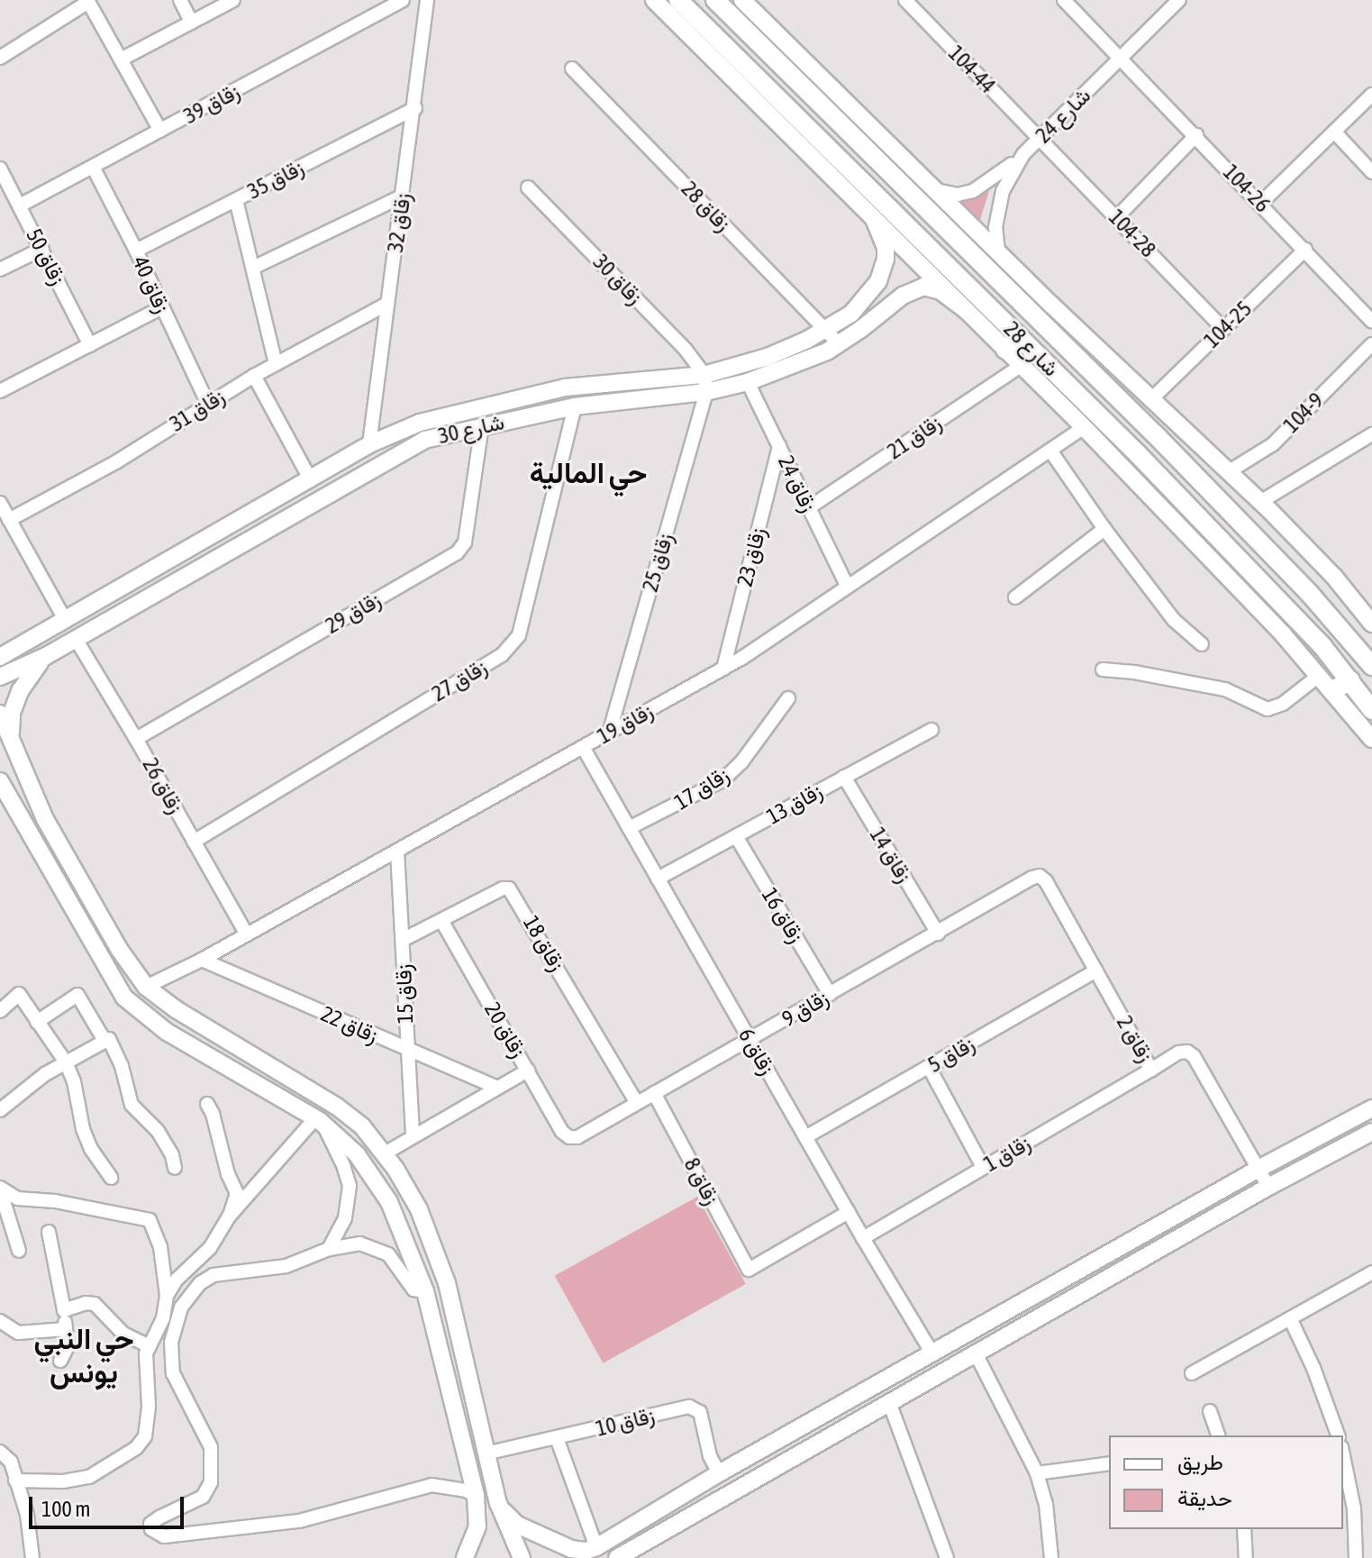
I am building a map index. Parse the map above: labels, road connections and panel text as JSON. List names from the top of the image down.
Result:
{
  "streets": {
    "highway": ["شارع 28"],
    "main road": ["شارع 30"],
    "street": [
      "104-44",
      "زقاق 39",
      "شارع 24",
      "زقاق 35",
      "104-26",
      "زقاق 28",
      "زقاق 32",
      "104-28",
      "زقاق 50",
      "زقاق 30",
      "زقاق 40",
      "104-25",
      "زقاق 31",
      "104-9",
      "زقاق 21",
      "زقاق 24",
      "زقاق 23",
      "زقاق 25",
      "زقاق 29",
      "زقاق 27",
      "زقاق 19",
      "زقاق 26",
      "زقاق 17",
      "زقاق 13",
      "زقاق 14",
      "زقاق 16",
      "زقاق 18",
      "زقاق 15",
      "زقاق 9",
      "زقاق 22",
      "زقاق 20",
      "زقاق 2",
      "زقاق 6",
      "زقاق 5",
      "زقاق 1",
      "زقاق 8",
      "زقاق 10"
    ]
  },
  "crossings": [
    ["104-44", "شارع 24"],
    ["104-44", "104-28"],
    ["زقاق 39", "زقاق 50"],
    ["زقاق 39", "زقاق 40"],
    ["شارع 24", "104-26"],
    ["شارع 24", "104-28"],
    ["زقاق 35", "زقاق 32"],
    ["زقاق 35", "زقاق 40"],
    ["104-26", "104-25"],
    ["زقاق 28", "شارع 30"],
    ["زقاق 32", "زقاق 31"],
    ["زقاق 32", "شارع 30"],
    ["104-28", "104-25"],
    ["زقاق 30", "شارع 30"],
    ["زقاق 40", "زقاق 31"],
    ["شارع 30", "زقاق 24"],
    ["شارع 30", "زقاق 25"],
    ["شارع 30", "زقاق 29"],
    ["شارع 30", "زقاق 27"],
    ["شارع 30", "زقاق 26"],
    ["زقاق 21", "زقاق 24"],
    ["زقاق 24", "زقاق 23"],
    ["زقاق 24", "زقاق 19"],
    ["زقاق 23", "زقاق 19"],
    ["زقاق 25", "زقاق 19"],
    ["زقاق 29", "زقاق 26"],
    ["زقاق 27", "زقاق 26"],
    ["زقاق 19", "زقاق 26"],
    ["زقاق 19", "زقاق 15"],
    ["زقاق 19", "زقاق 22"],
    ["زقاق 19", "زقاق 6"],
    ["زقاق 17", "زقاق 6"],
    ["زقاق 13", "زقاق 14"],
    ["زقاق 13", "زقاق 16"],
    ["زقاق 13", "زقاق 6"],
    ["زقاق 14", "زقاق 9"],
    ["زقاق 16", "زقاق 9"],
    ["زقاق 18", "زقاق 15"],
    ["زقاق 18", "زقاق 9"],
    ["زقاق 18", "زقاق 20"],
    ["زقاق 15", "زقاق 22"],
    ["زقاق 9", "زقاق 20"],
    ["زقاق 9", "زقاق 2"],
    ["زقاق 9", "زقاق 6"],
    ["زقاق 9", "زقاق 8"],
    ["زقاق 2", "زقاق 5"],
    ["زقاق 2", "زقاق 1"],
    ["زقاق 6", "زقاق 5"],
    ["زقاق 6", "زقاق 1"],
    ["زقاق 6", "زقاق 8"]
  ],
  "districts": ["حي المالية", "حي النبي يونس"],
  "legend": ["طريق", "حديقة"],
  "scale_bar": "100 m"
}
